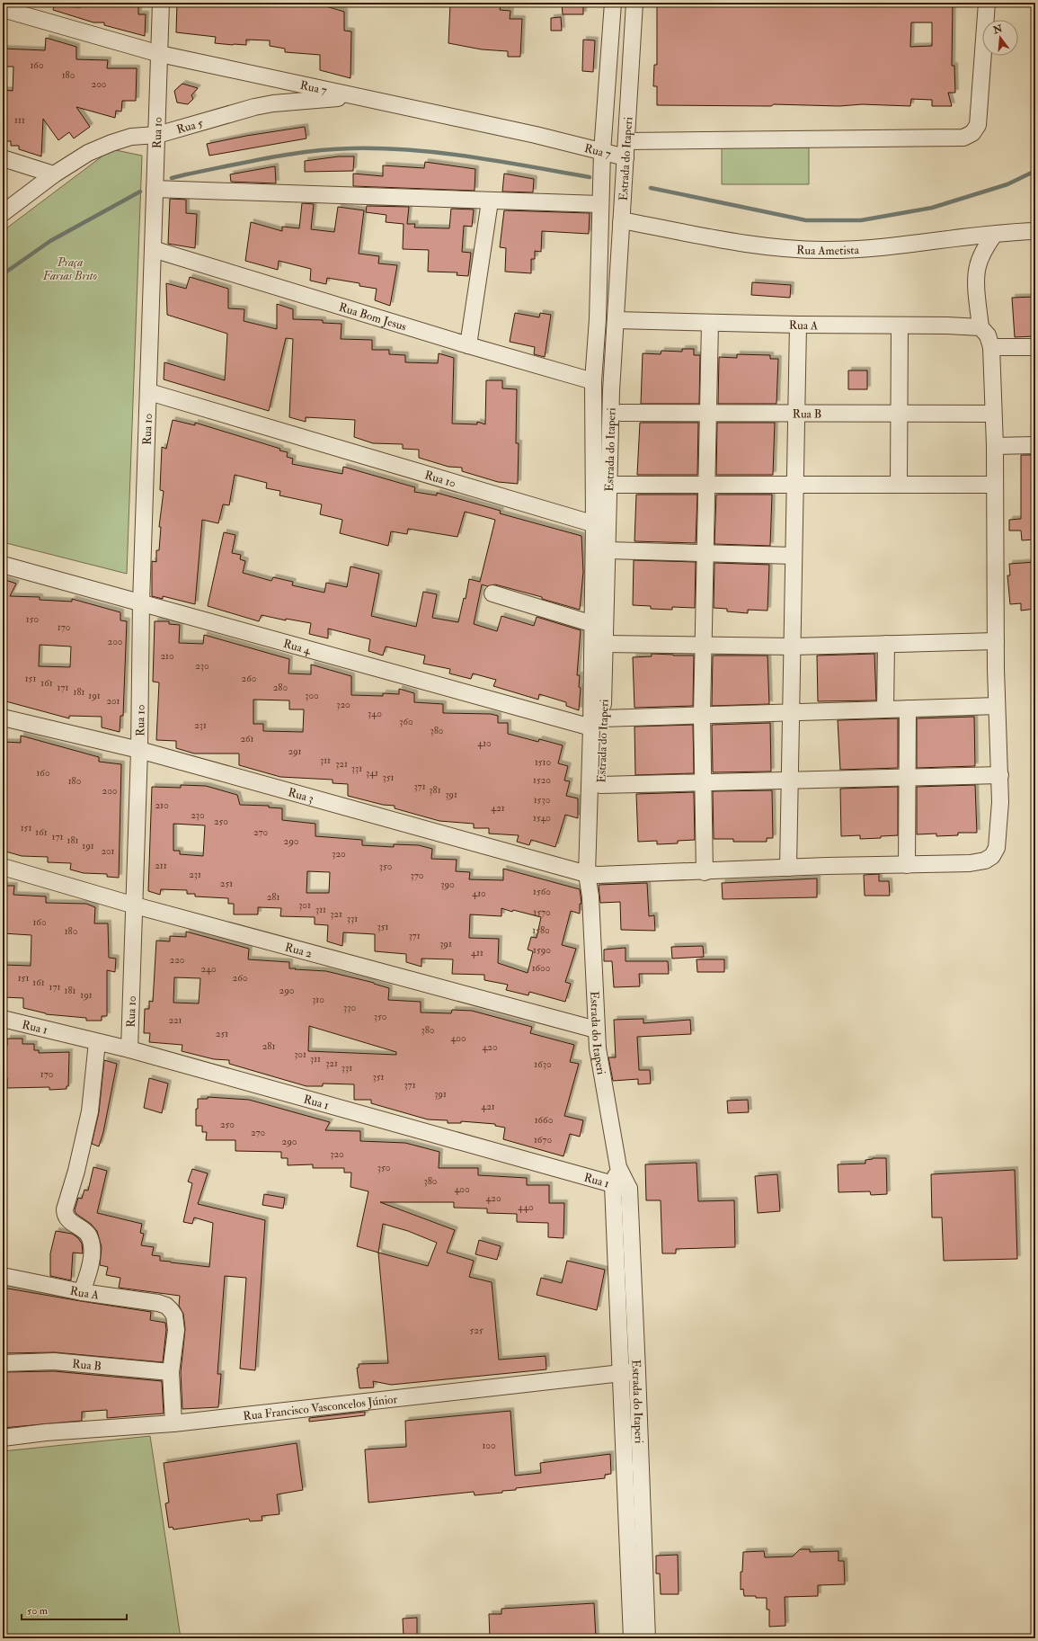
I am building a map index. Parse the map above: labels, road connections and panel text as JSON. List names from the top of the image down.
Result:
{
  "streets": {
    "street": [
      "Rua 7",
      "Rua 5",
      "Rua 10",
      "Estrada do Itaperi",
      "Rua Ametista",
      "Rua Bom Jesus",
      "Rua A",
      "Rua B",
      "Rua 4",
      "Rua 3",
      "Rua 2",
      "Rua 1",
      "Rua Francisco Vasconcelos Júnior"
    ]
  },
  "crossings": [
    ["Rua 7", "Rua 5"],
    ["Rua 7", "Rua 10"],
    ["Rua 7", "Estrada do Itaperi"],
    ["Rua 5", "Rua 10"],
    ["Rua 10", "Estrada do Itaperi"],
    ["Rua 10", "Rua Bom Jesus"],
    ["Rua 10", "Rua 4"],
    ["Rua 10", "Rua 3"],
    ["Rua 10", "Rua 2"],
    ["Rua 10", "Rua 1"],
    ["Estrada do Itaperi", "Rua Ametista"],
    ["Estrada do Itaperi", "Rua Bom Jesus"],
    ["Estrada do Itaperi", "Rua A"],
    ["Estrada do Itaperi", "Rua 4"],
    ["Estrada do Itaperi", "Rua 3"],
    ["Estrada do Itaperi", "Rua 2"],
    ["Estrada do Itaperi", "Rua 1"],
    ["Estrada do Itaperi", "Rua Francisco Vasconcelos Júnior"],
    ["Rua Ametista", "Rua 3"],
    ["Rua A", "Rua B"],
    ["Rua A", "Rua 3"],
    ["Rua B", "Rua 3"],
    ["Rua 4", "Rua 3"]
  ],
  "parks": ["Praça Farias Brito"],
  "house_numbers": [
    "160",
    "180",
    "200",
    "111",
    "150",
    "170",
    "200",
    "210",
    "230",
    "151",
    "260",
    "161",
    "171",
    "280",
    "181",
    "191",
    "300",
    "201",
    "320",
    "340",
    "360",
    "231",
    "380",
    "261",
    "410",
    "291",
    "311",
    "1510",
    "321",
    "331",
    "160",
    "341",
    "351",
    "1520",
    "180",
    "371",
    "381",
    "200",
    "391",
    "1530",
    "210",
    "421",
    "230",
    "1540",
    "250",
    "151",
    "161",
    "270",
    "171",
    "181",
    "290",
    "191",
    "201",
    "320",
    "211",
    "350",
    "231",
    "370",
    "251",
    "390",
    "1560",
    "410",
    "281",
    "301",
    "311",
    "1570",
    "321",
    "331",
    "160",
    "351",
    "1580",
    "180",
    "371",
    "391",
    "1590",
    "411",
    "220",
    "1600",
    "240",
    "151",
    "260",
    "161",
    "171",
    "181",
    "290",
    "191",
    "310",
    "330",
    "350",
    "221",
    "380",
    "251",
    "400",
    "281",
    "420",
    "301",
    "311",
    "321",
    "1630",
    "331",
    "170",
    "351",
    "371",
    "391",
    "421",
    "1660",
    "250",
    "270",
    "1670",
    "290",
    "320",
    "350",
    "380",
    "400",
    "420",
    "440",
    "525",
    "100"
  ],
  "scale_bar": "50 m",
  "north": "top"
}
